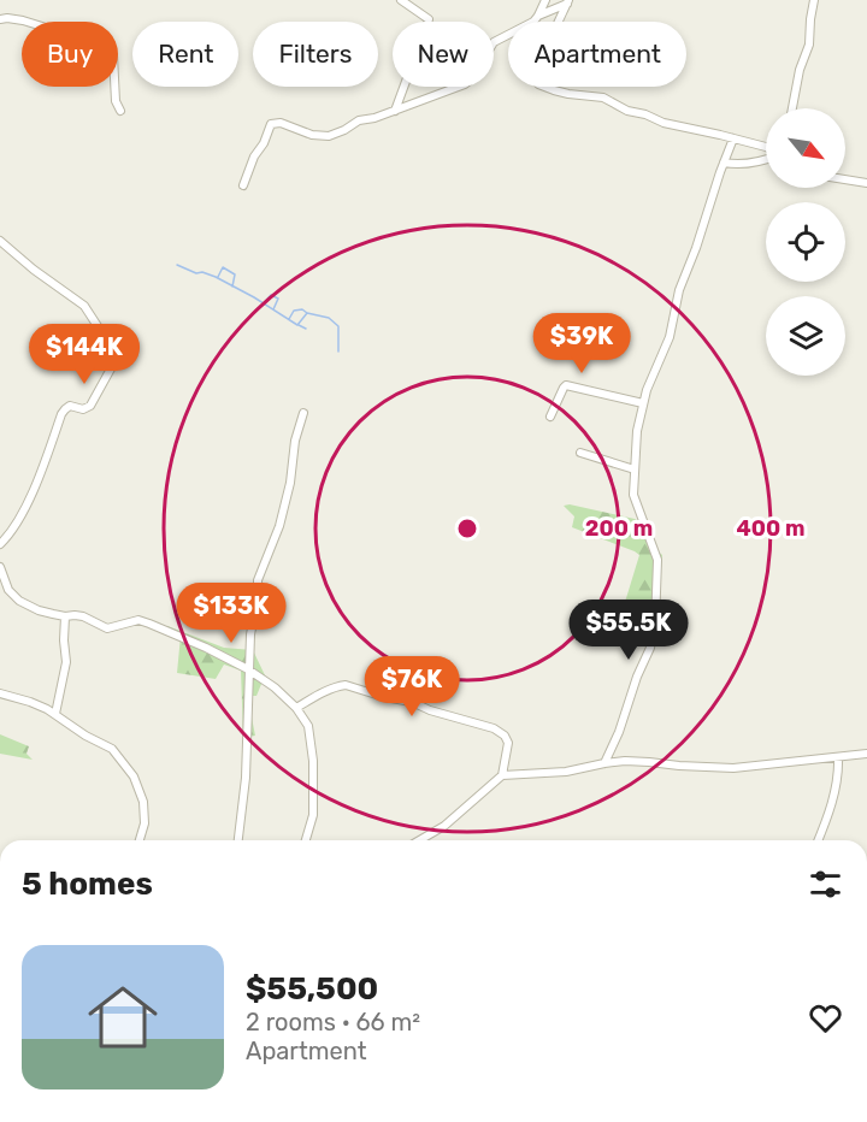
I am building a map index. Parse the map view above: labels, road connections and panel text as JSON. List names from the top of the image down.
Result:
{
  "north": "bottom right",
  "page": {
    "chip": [
      "Buy",
      "Rent",
      "Filters",
      "New",
      "Apartment"
    ],
    "price": [
      "$39K",
      "$144K",
      "$133K",
      "$55.5K",
      "$76K"
    ],
    "heading": "5 homes",
    "list": [
      {
        "name": "$55,500",
        "note": "2 rooms · 66 m² · Apartment"
      }
    ]
  },
  "rings": ["200 m", "400 m"]
}
